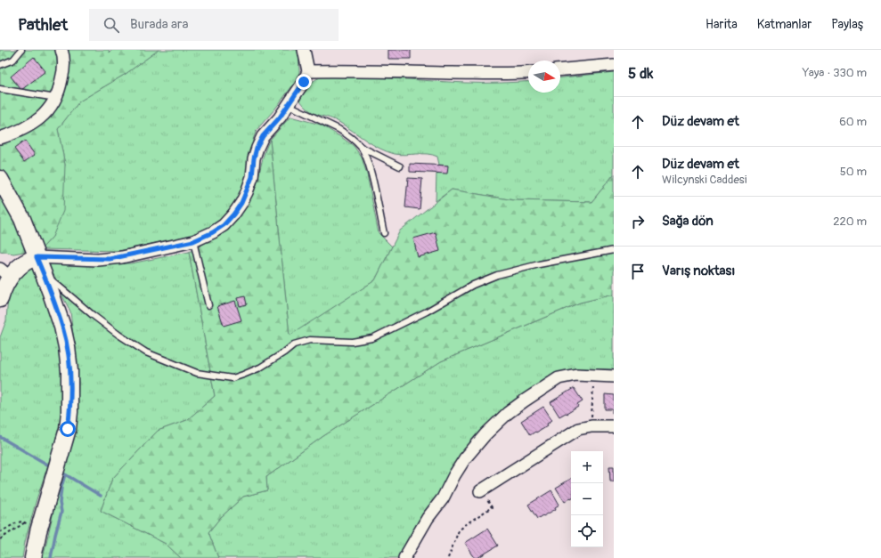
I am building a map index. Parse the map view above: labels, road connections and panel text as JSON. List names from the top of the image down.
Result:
{
  "north": "right",
  "page": {
    "header": "Pathlet",
    "search": "Burada ara",
    "nav": ["Harita", "Katmanlar", "Paylaş"],
    "heading": ["5 dk", "Yaya · 330 m"],
    "list": [
      ["Düz devam et", "60 m"],
      ["Düz devam et", "Wilcynski Caddesi", "50 m"],
      ["Sağa dön", "220 m"],
      "Varış noktası"
    ],
    "map_buttons": ["+", "−"]
  }
}
